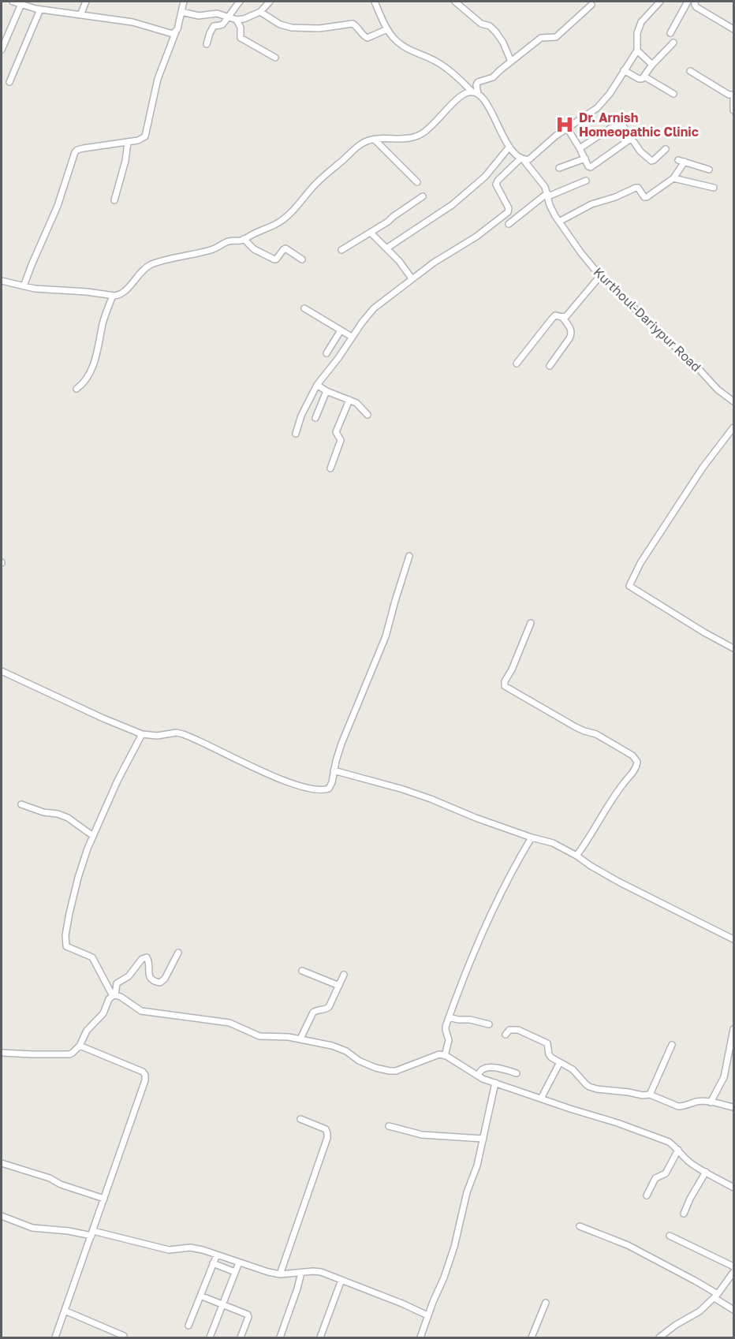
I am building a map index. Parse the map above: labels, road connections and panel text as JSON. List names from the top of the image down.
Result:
{
  "streets": {
    "street": ["Kurthoul-Dariypur Road"]
  },
  "places": {
    "hospital": ["Dr. Arnish Homeopathic Clinic"]
  }
}
